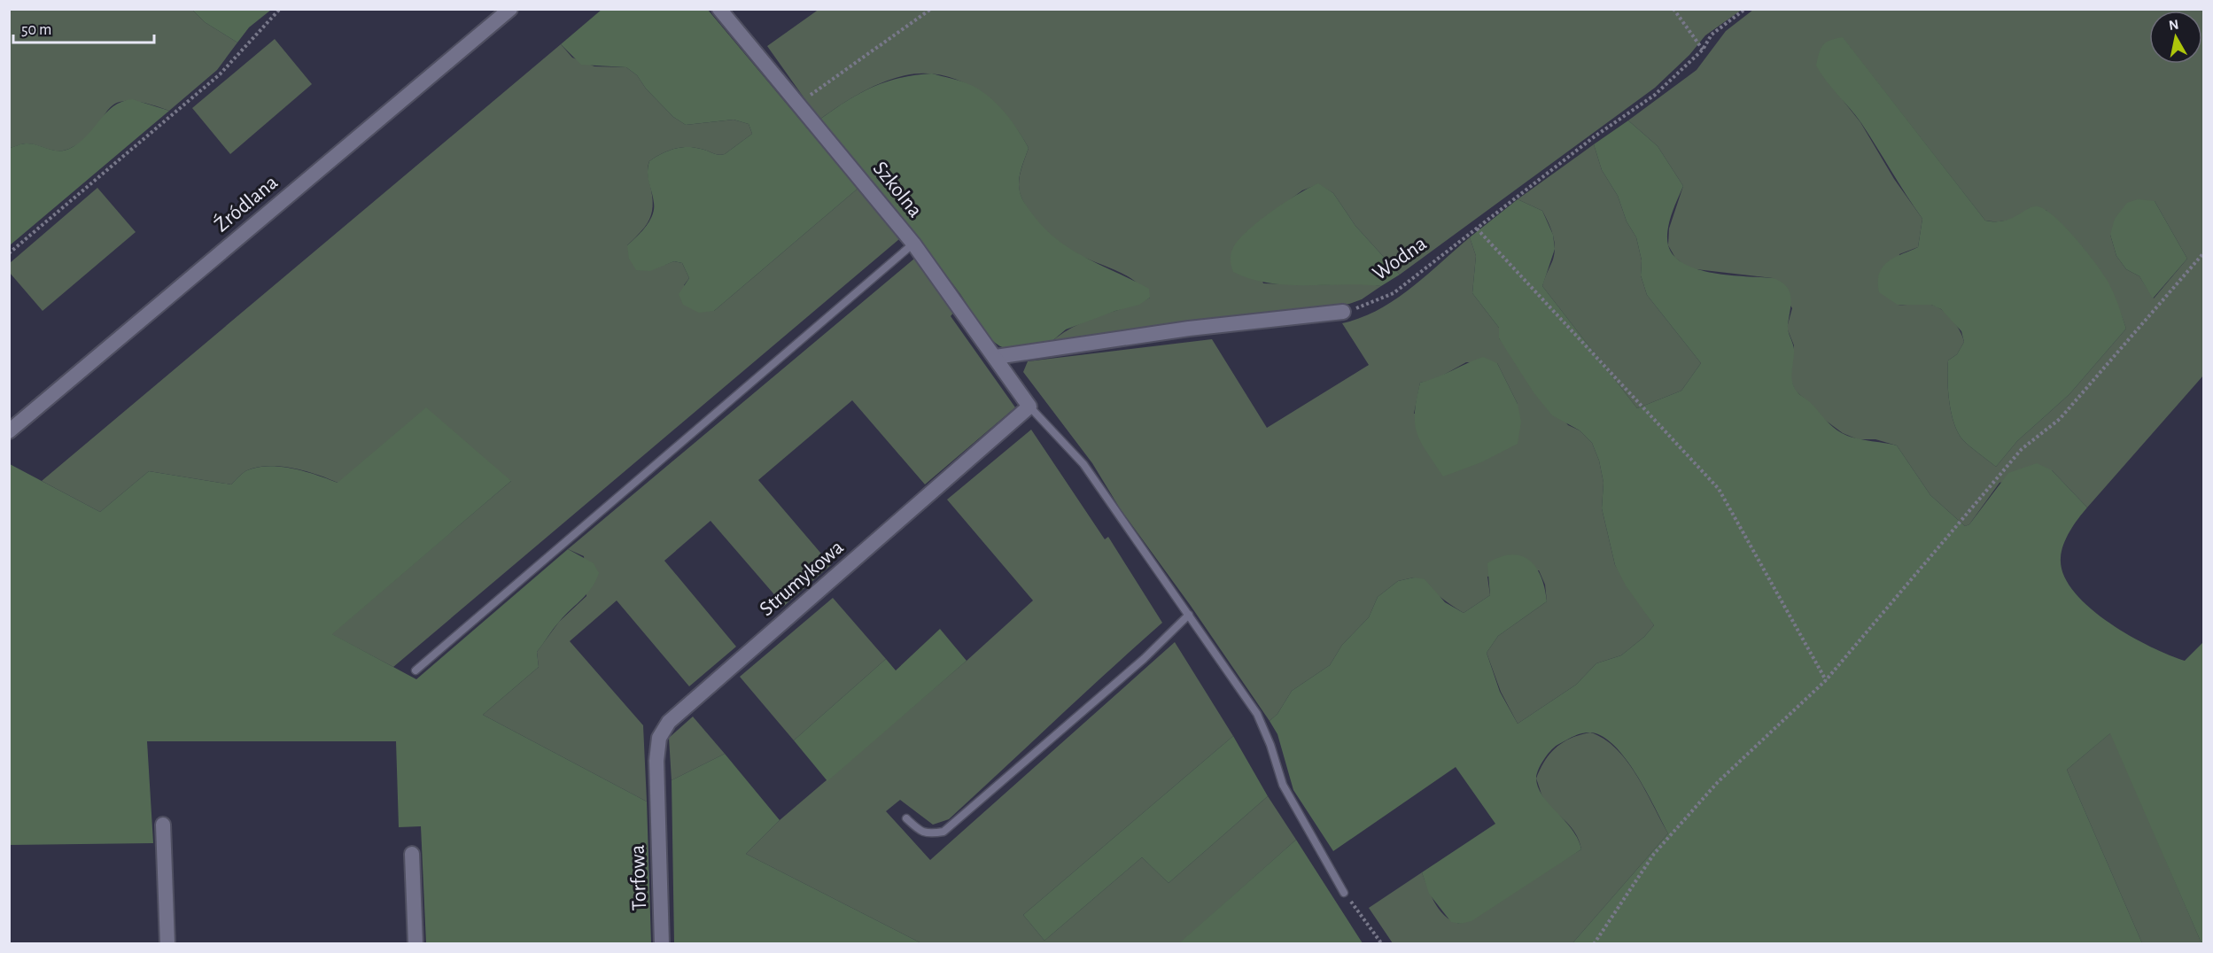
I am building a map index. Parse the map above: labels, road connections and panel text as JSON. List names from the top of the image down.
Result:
{
  "streets": {
    "street": [
      "Szkolna",
      "Źródlana",
      "Strumykowa",
      "Torfowa"
    ],
    "path": ["Wodna"]
  },
  "crossings": [
    ["Szkolna", "Strumykowa"],
    ["Strumykowa", "Torfowa"]
  ],
  "scale_bar": "50 m",
  "north": "top"
}
